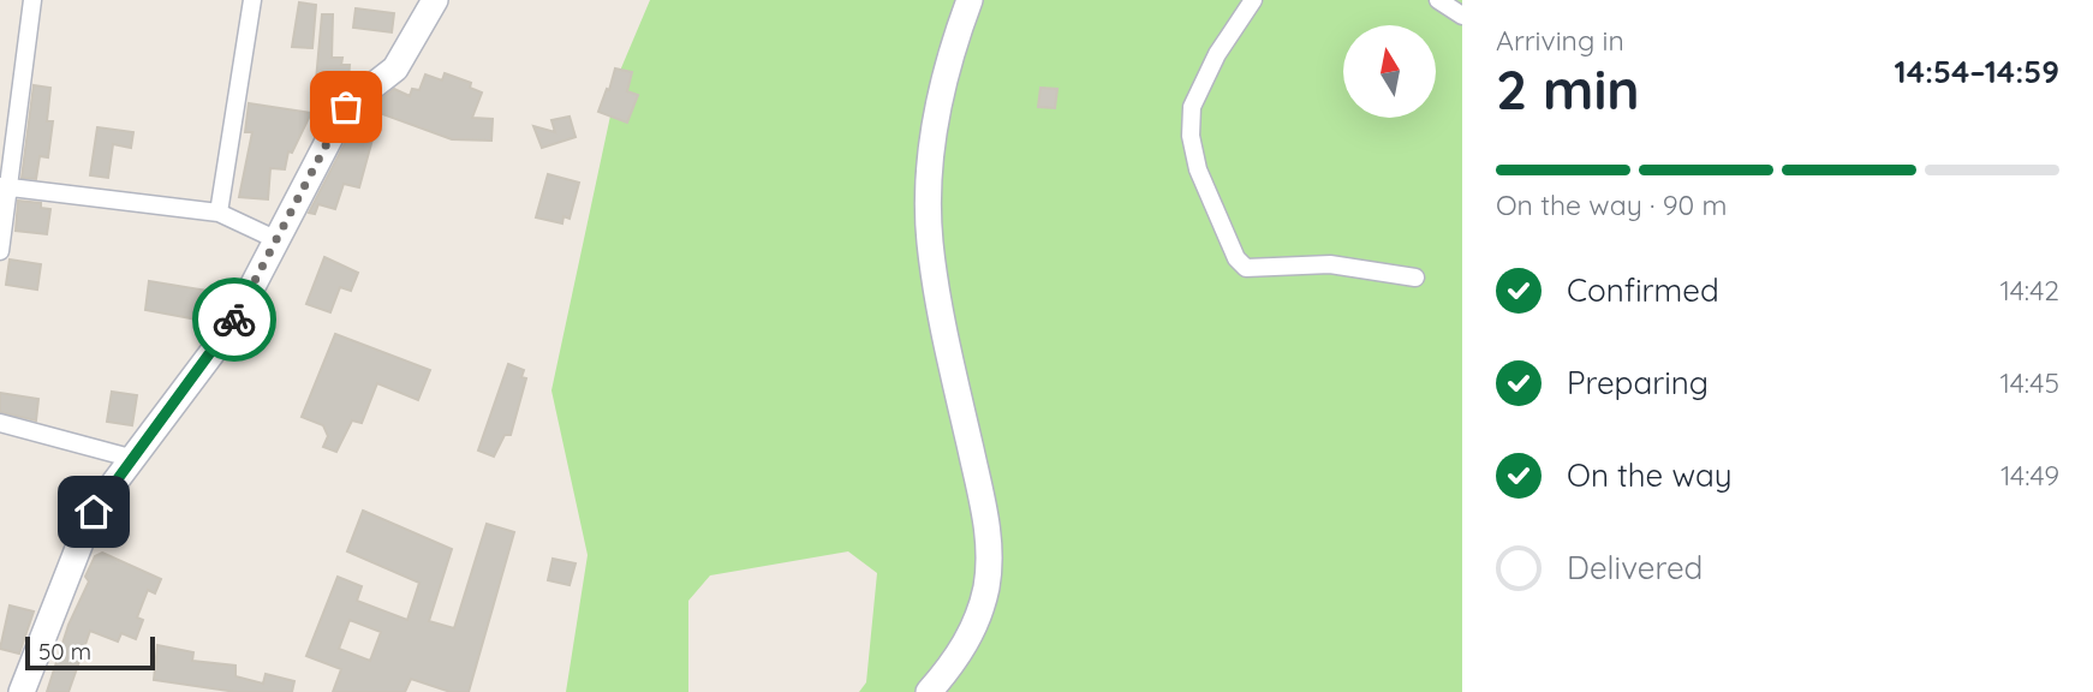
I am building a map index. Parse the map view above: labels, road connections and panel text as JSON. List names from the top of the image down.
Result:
{
  "scale_bar": "50 m",
  "north": "top",
  "page": {
    "heading": ["2 min", "Arriving in", "14:54–14:59"],
    "bar": "On the way · 90 m",
    "list": [
      ["Confirmed", "14:42"],
      ["Preparing", "14:45"],
      ["On the way", "14:49"],
      "Delivered"
    ],
    "scale": "50 m"
  }
}
